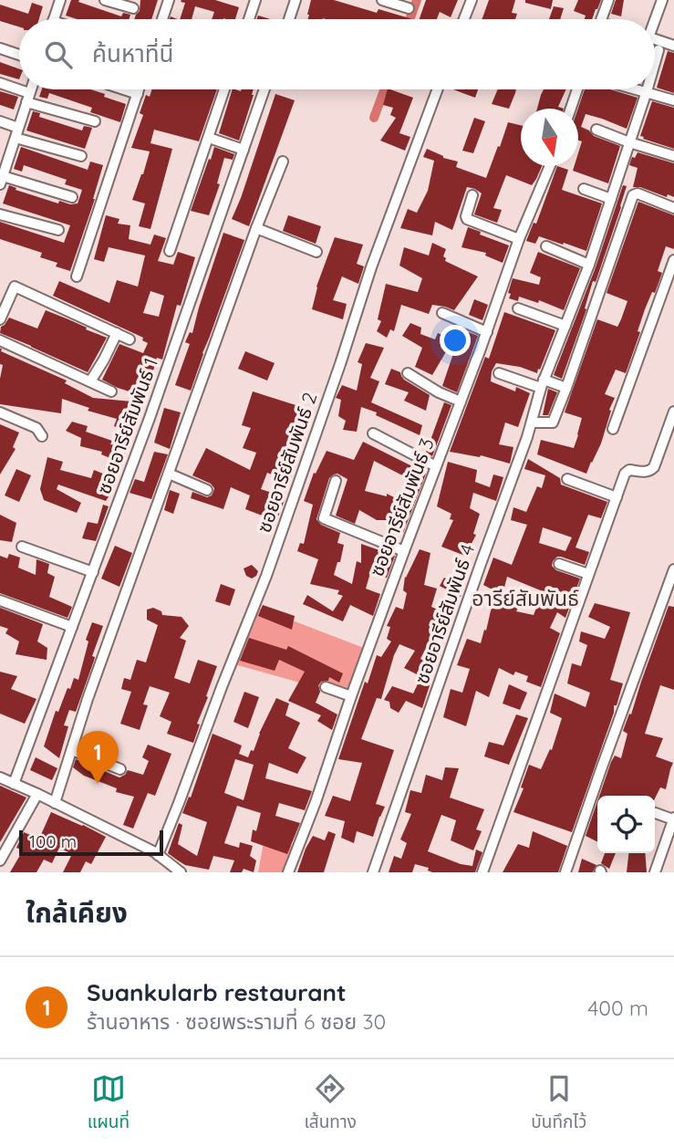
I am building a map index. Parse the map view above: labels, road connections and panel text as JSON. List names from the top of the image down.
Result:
{
  "streets": {
    "street": [
      "ซอยอารีย์สัมพันธ์ 1",
      "ซอยอารีย์สัมพันธ์ 2",
      "ซอยอารีย์สัมพันธ์ 3",
      "ซอยอารีย์สัมพันธ์ 4"
    ]
  },
  "districts": ["อารีย์สัมพันธ์"],
  "scale_bar": "100 m",
  "north": "bottom",
  "page": {
    "search": "ค้นหาที่นี่",
    "pins": "1",
    "scale": "100 m",
    "heading": "ใกล้เคียง",
    "list": [
      {
        "mark": "1",
        "name": "Suankularb restaurant",
        "note": "ร้านอาหาร · ซอยพระรามที่ 6 ซอย 30",
        "value": "400 m"
      }
    ],
    "nav": ["แผนที่", "เส้นทาง", "บันทึกไว้"]
  }
}
